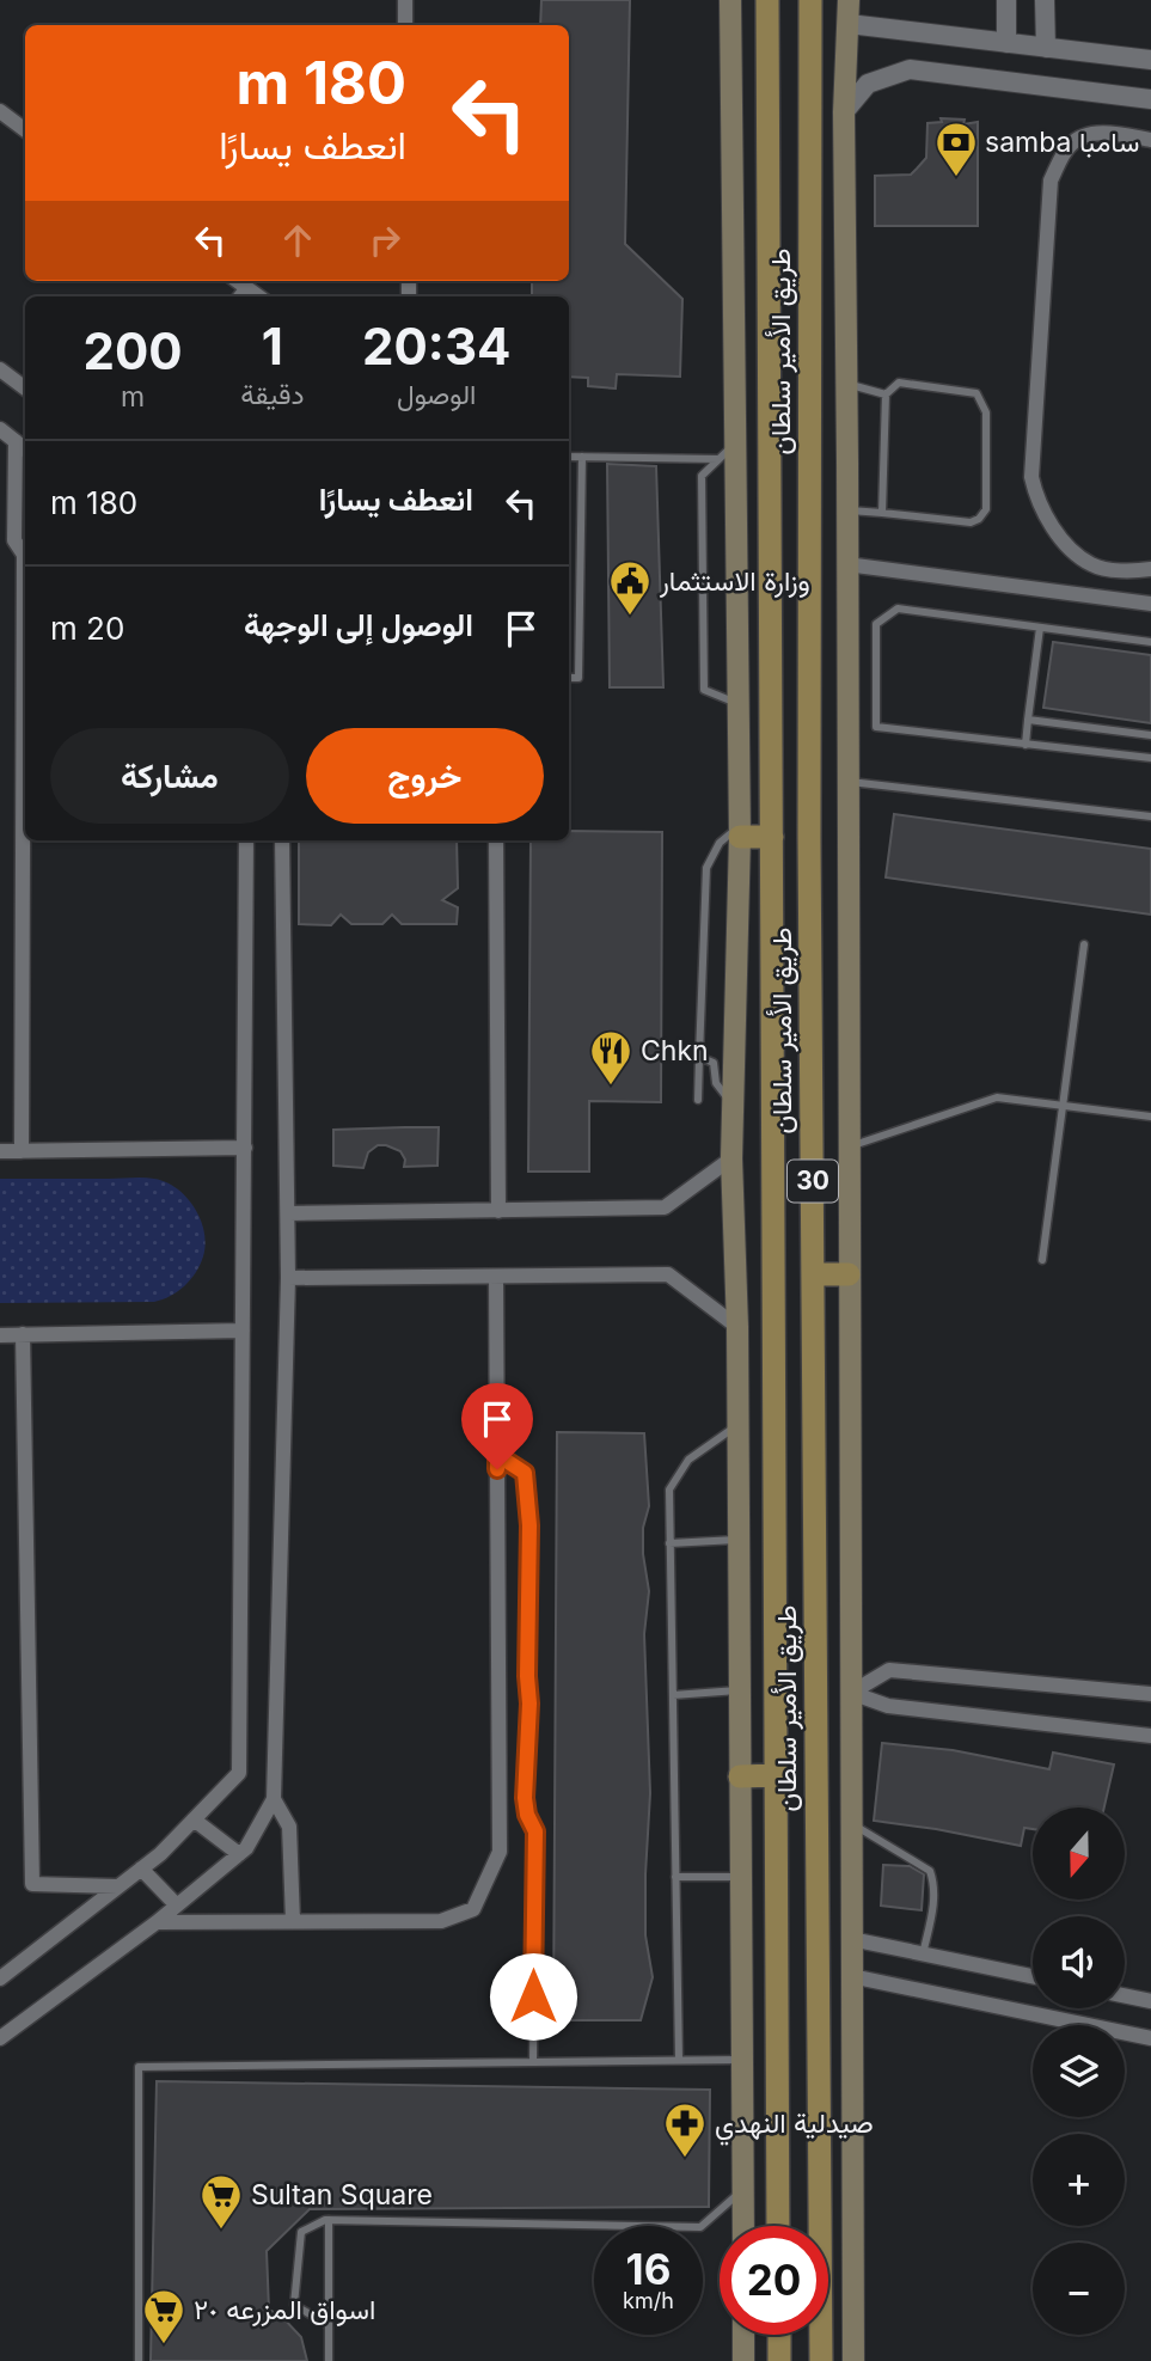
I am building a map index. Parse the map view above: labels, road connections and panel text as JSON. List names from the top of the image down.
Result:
{
  "streets": {
    "main road": ["طريق الأمير سلطان", "30"]
  },
  "places": {
    "bank": ["samba سامبا"],
    "public building": ["وزارة الاستثمار"],
    "restaurant": ["Chkn"],
    "pharmacy": ["صيدلية النهدي"],
    "supermarket": ["Sultan Square", "اسواق المزرعه ٢٠"]
  },
  "north": "bottom",
  "page": {
    "turn": ["180 m", "انعطف يسارًا"],
    "eta": [
      "20:34",
      "الوصول",
      "1",
      "دقيقة",
      "200",
      "m"
    ],
    "list": [
      {
        "name": "انعطف يسارًا",
        "value": "180 m"
      },
      {
        "name": "الوصول إلى الوجهة",
        "value": "20 m"
      }
    ],
    "buttons": ["خروج", "مشاركة"],
    "map_buttons": ["+", "−"],
    "speed": "16 km/h",
    "limit": "20"
  }
}
